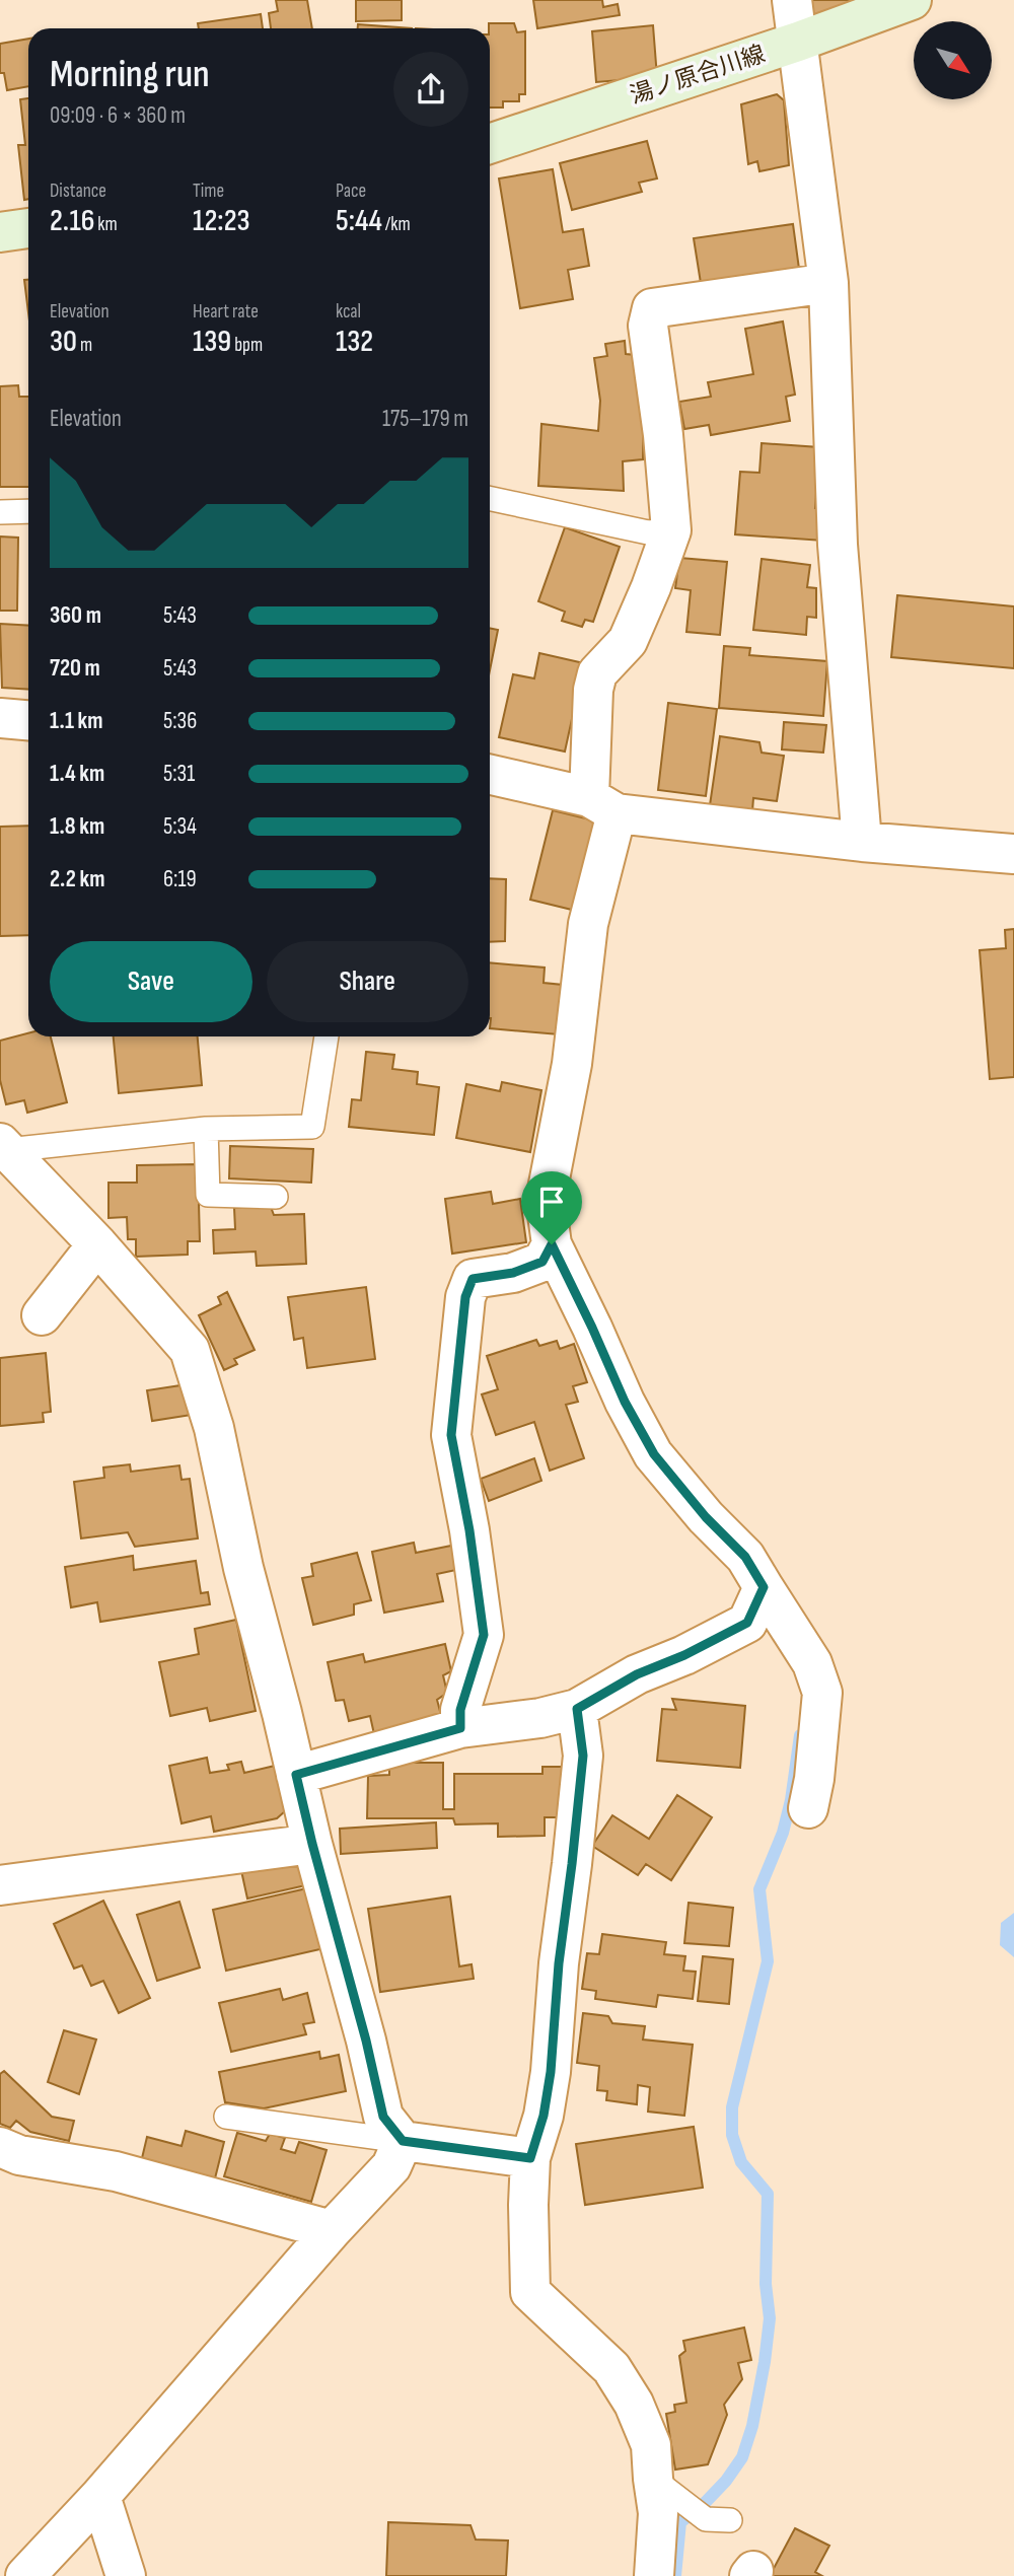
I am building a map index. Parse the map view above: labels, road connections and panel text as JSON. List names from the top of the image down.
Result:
{
  "streets": {
    "main road": ["湯ノ原合川線"]
  },
  "north": "bottom right",
  "page": {
    "heading": ["Morning run", "09:09 · 6 × 360 m"],
    "stats": [
      ["Distance", "2.16 km"],
      ["Time", "12:23"],
      ["Pace", "5:44 /km"],
      ["Elevation", "30 m"],
      ["Heart rate", "139 bpm"],
      ["kcal", "132"]
    ],
    "chart": ["Elevation", "175–179 m"],
    "list": [
      {
        "name": "360 m",
        "note": "5:43"
      },
      {
        "name": "720 m",
        "note": "5:43"
      },
      {
        "name": "1.1 km",
        "note": "5:36"
      },
      {
        "name": "1.4 km",
        "note": "5:31"
      },
      {
        "name": "1.8 km",
        "note": "5:34"
      },
      {
        "name": "2.2 km",
        "note": "6:19"
      }
    ],
    "buttons": ["Save", "Share"]
  }
}
